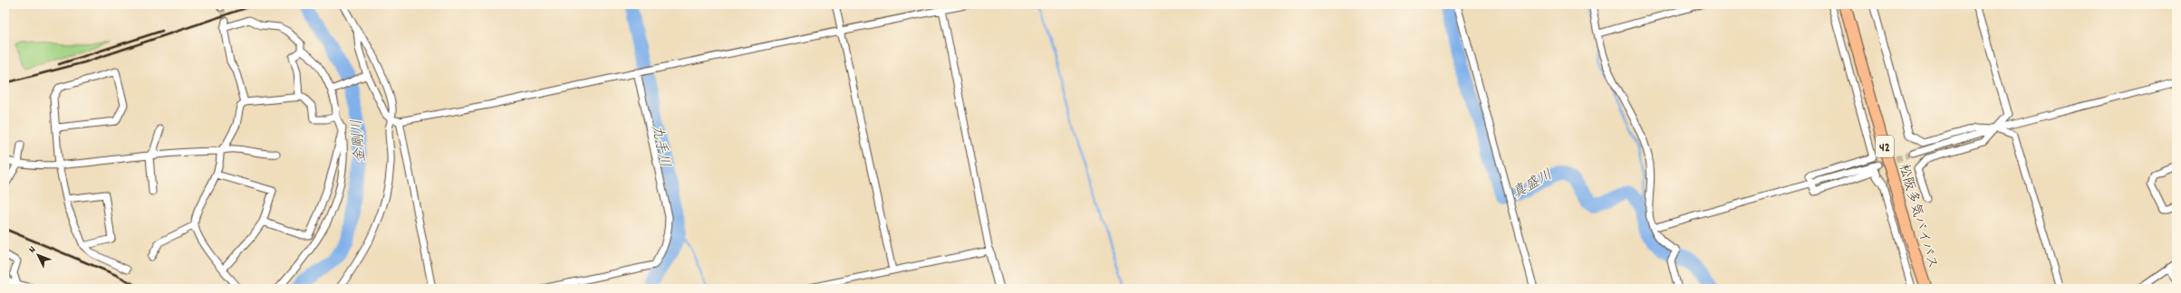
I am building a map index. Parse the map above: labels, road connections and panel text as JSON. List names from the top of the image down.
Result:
{
  "streets": {
    "highway": ["42", "松阪多気バイパス"]
  },
  "water": ["金剛川", "九手川", "真盛川"],
  "north": "top left"
}
